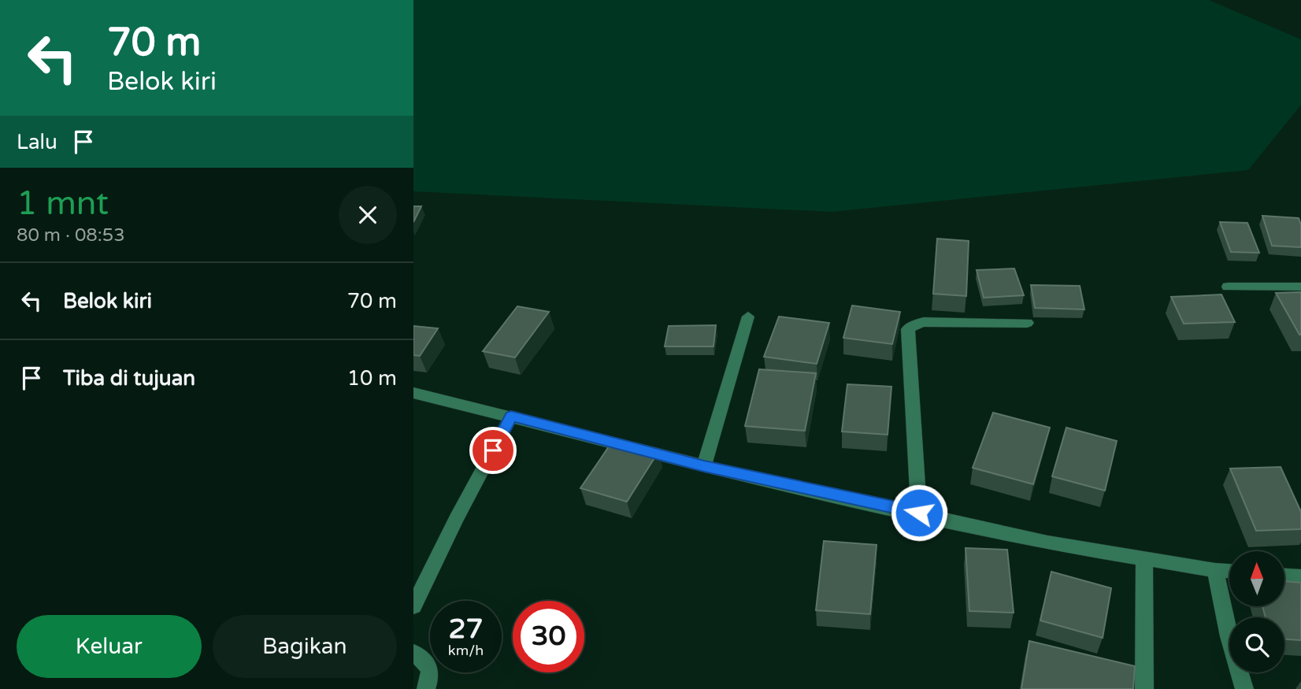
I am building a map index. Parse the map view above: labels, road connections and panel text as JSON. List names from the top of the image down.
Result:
{
  "north": "top",
  "page": {
    "turn": ["70 m", "Belok kiri"],
    "then": "Lalu",
    "heading": ["1 mnt", "80 m · 08:53"],
    "list": [
      {
        "name": "Belok kiri",
        "value": "70 m"
      },
      {
        "name": "Tiba di tujuan",
        "value": "10 m"
      }
    ],
    "speed": "27 km/h",
    "limit": "30",
    "buttons": ["Keluar", "Bagikan"]
  }
}
